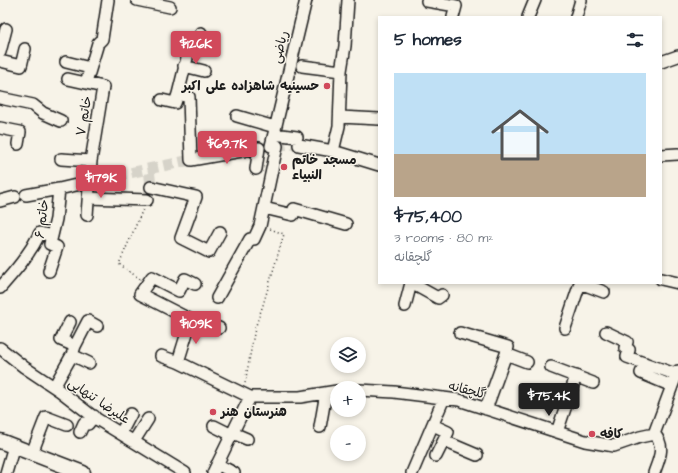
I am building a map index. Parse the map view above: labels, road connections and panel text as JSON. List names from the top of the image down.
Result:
{
  "streets": {
    "street": [
      "ریاضی",
      "خاتم ۷",
      "خاتم ۶",
      "گلچقانه",
      "علیرضا تنهایی"
    ]
  },
  "places": [
    "حسینیه شاهزاده علی اکبر",
    "مسجد خاتم النبیاء",
    "هنرستان هنر",
    "کافه"
  ],
  "page": {
    "heading": "5 homes",
    "price": [
      "$126K",
      "$69.7K",
      "$179K",
      "$109K",
      "$75.4K"
    ],
    "list": [
      {
        "name": "$75,400",
        "note": "3 rooms · 80 m² · گلچقانه"
      }
    ],
    "map_buttons": ["+", "−"]
  }
}
